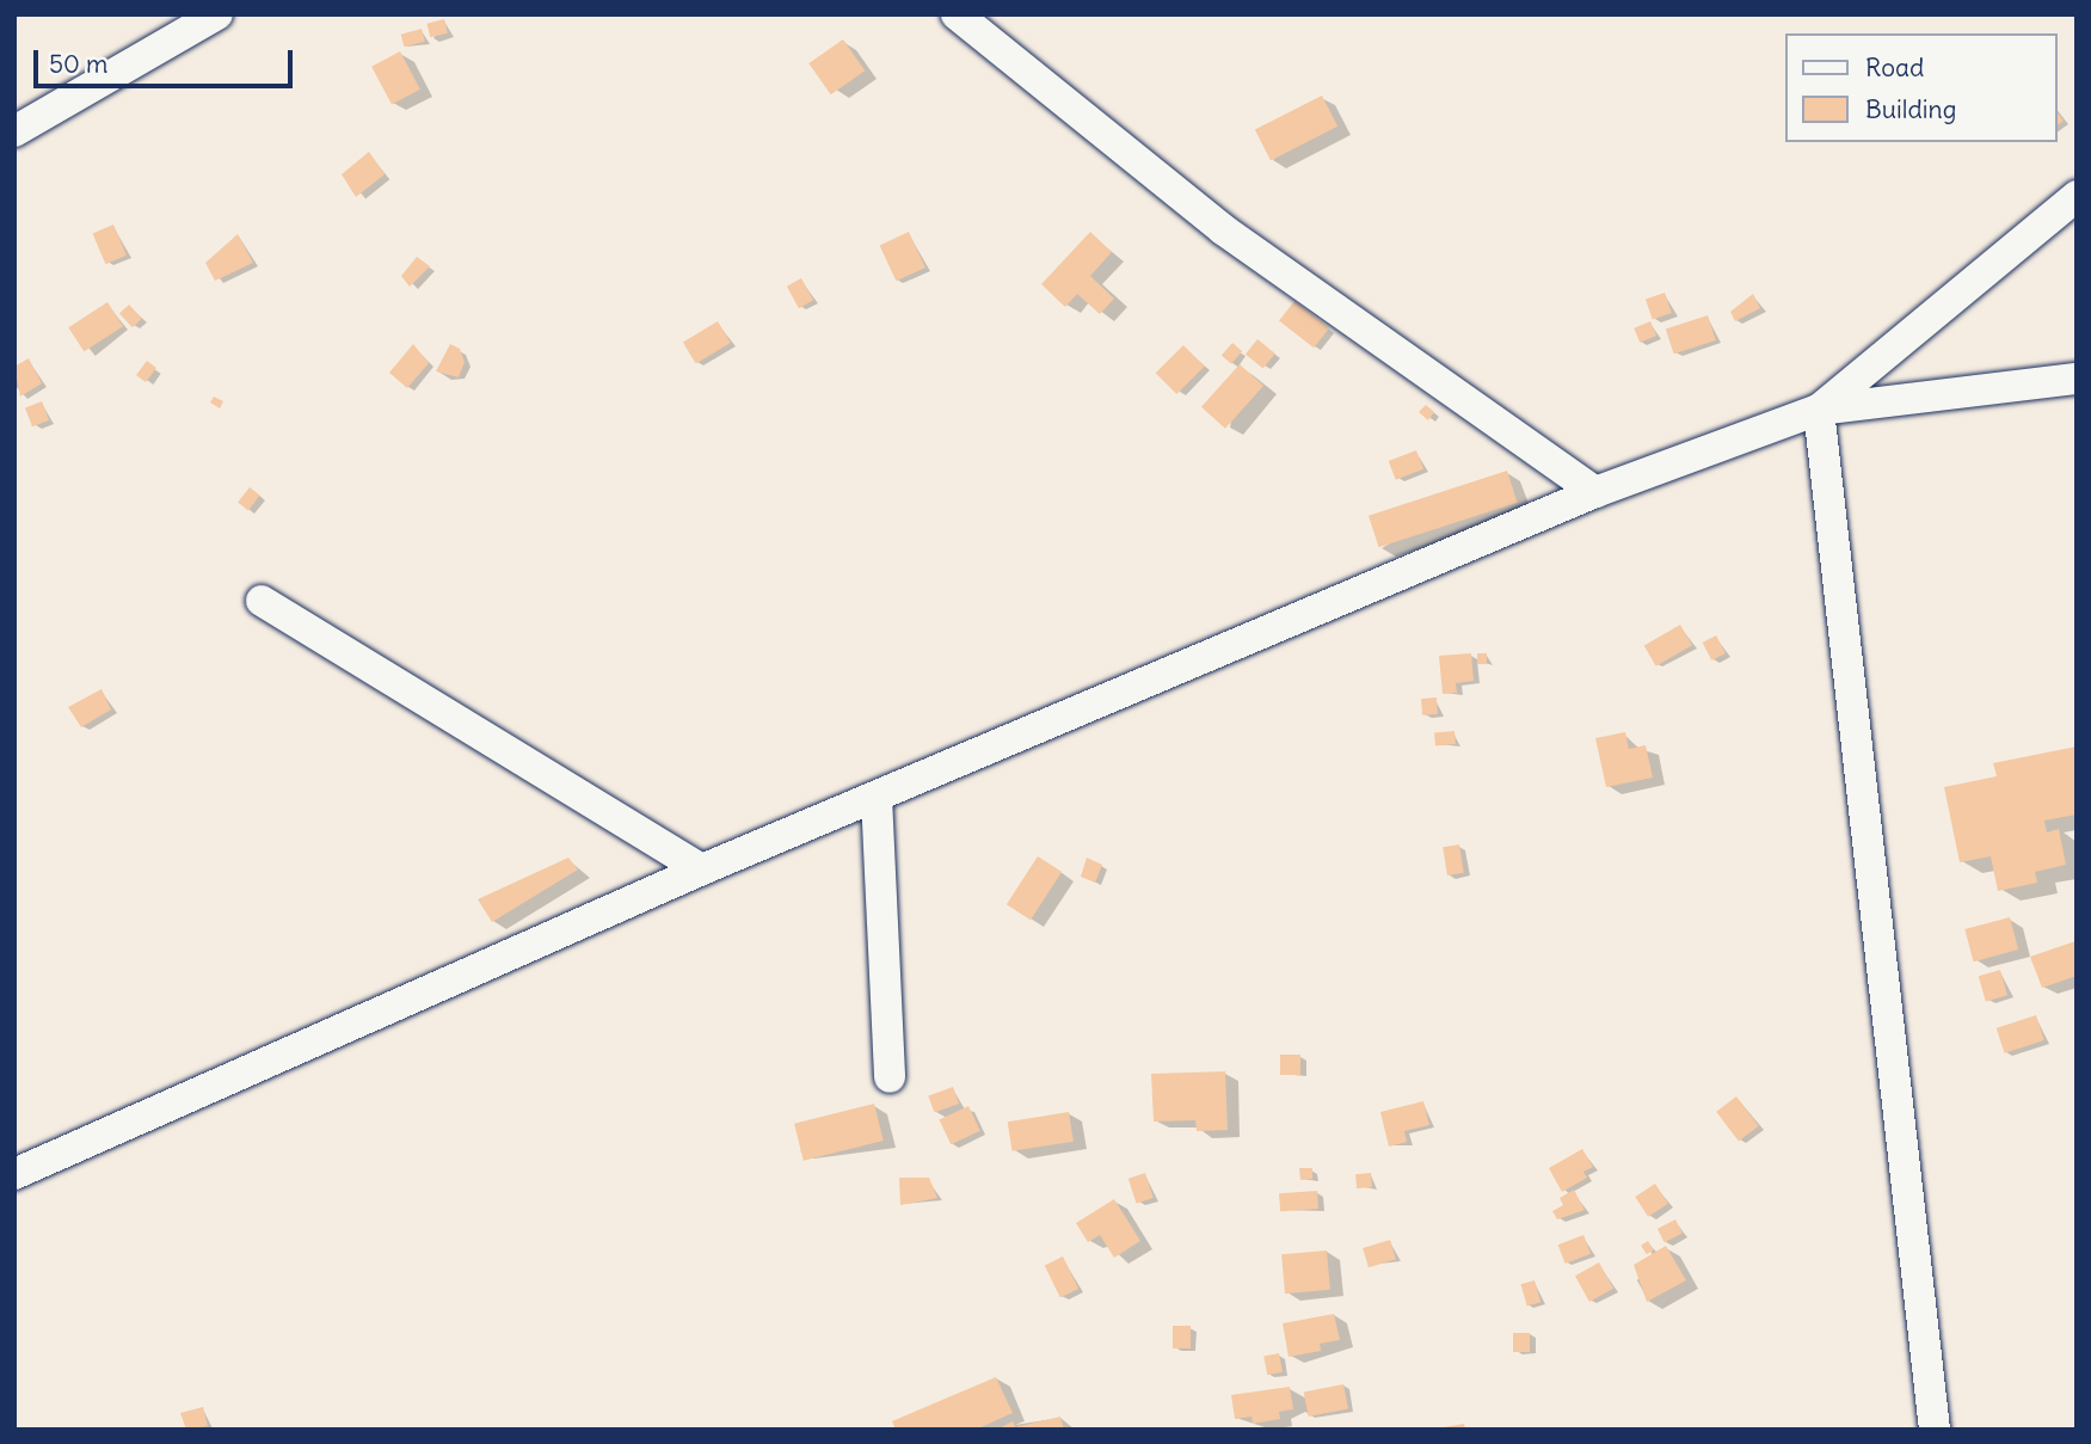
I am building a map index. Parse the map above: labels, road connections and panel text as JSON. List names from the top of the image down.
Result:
{
  "legend": ["Road", "Building"],
  "scale_bar": "50 m"
}
